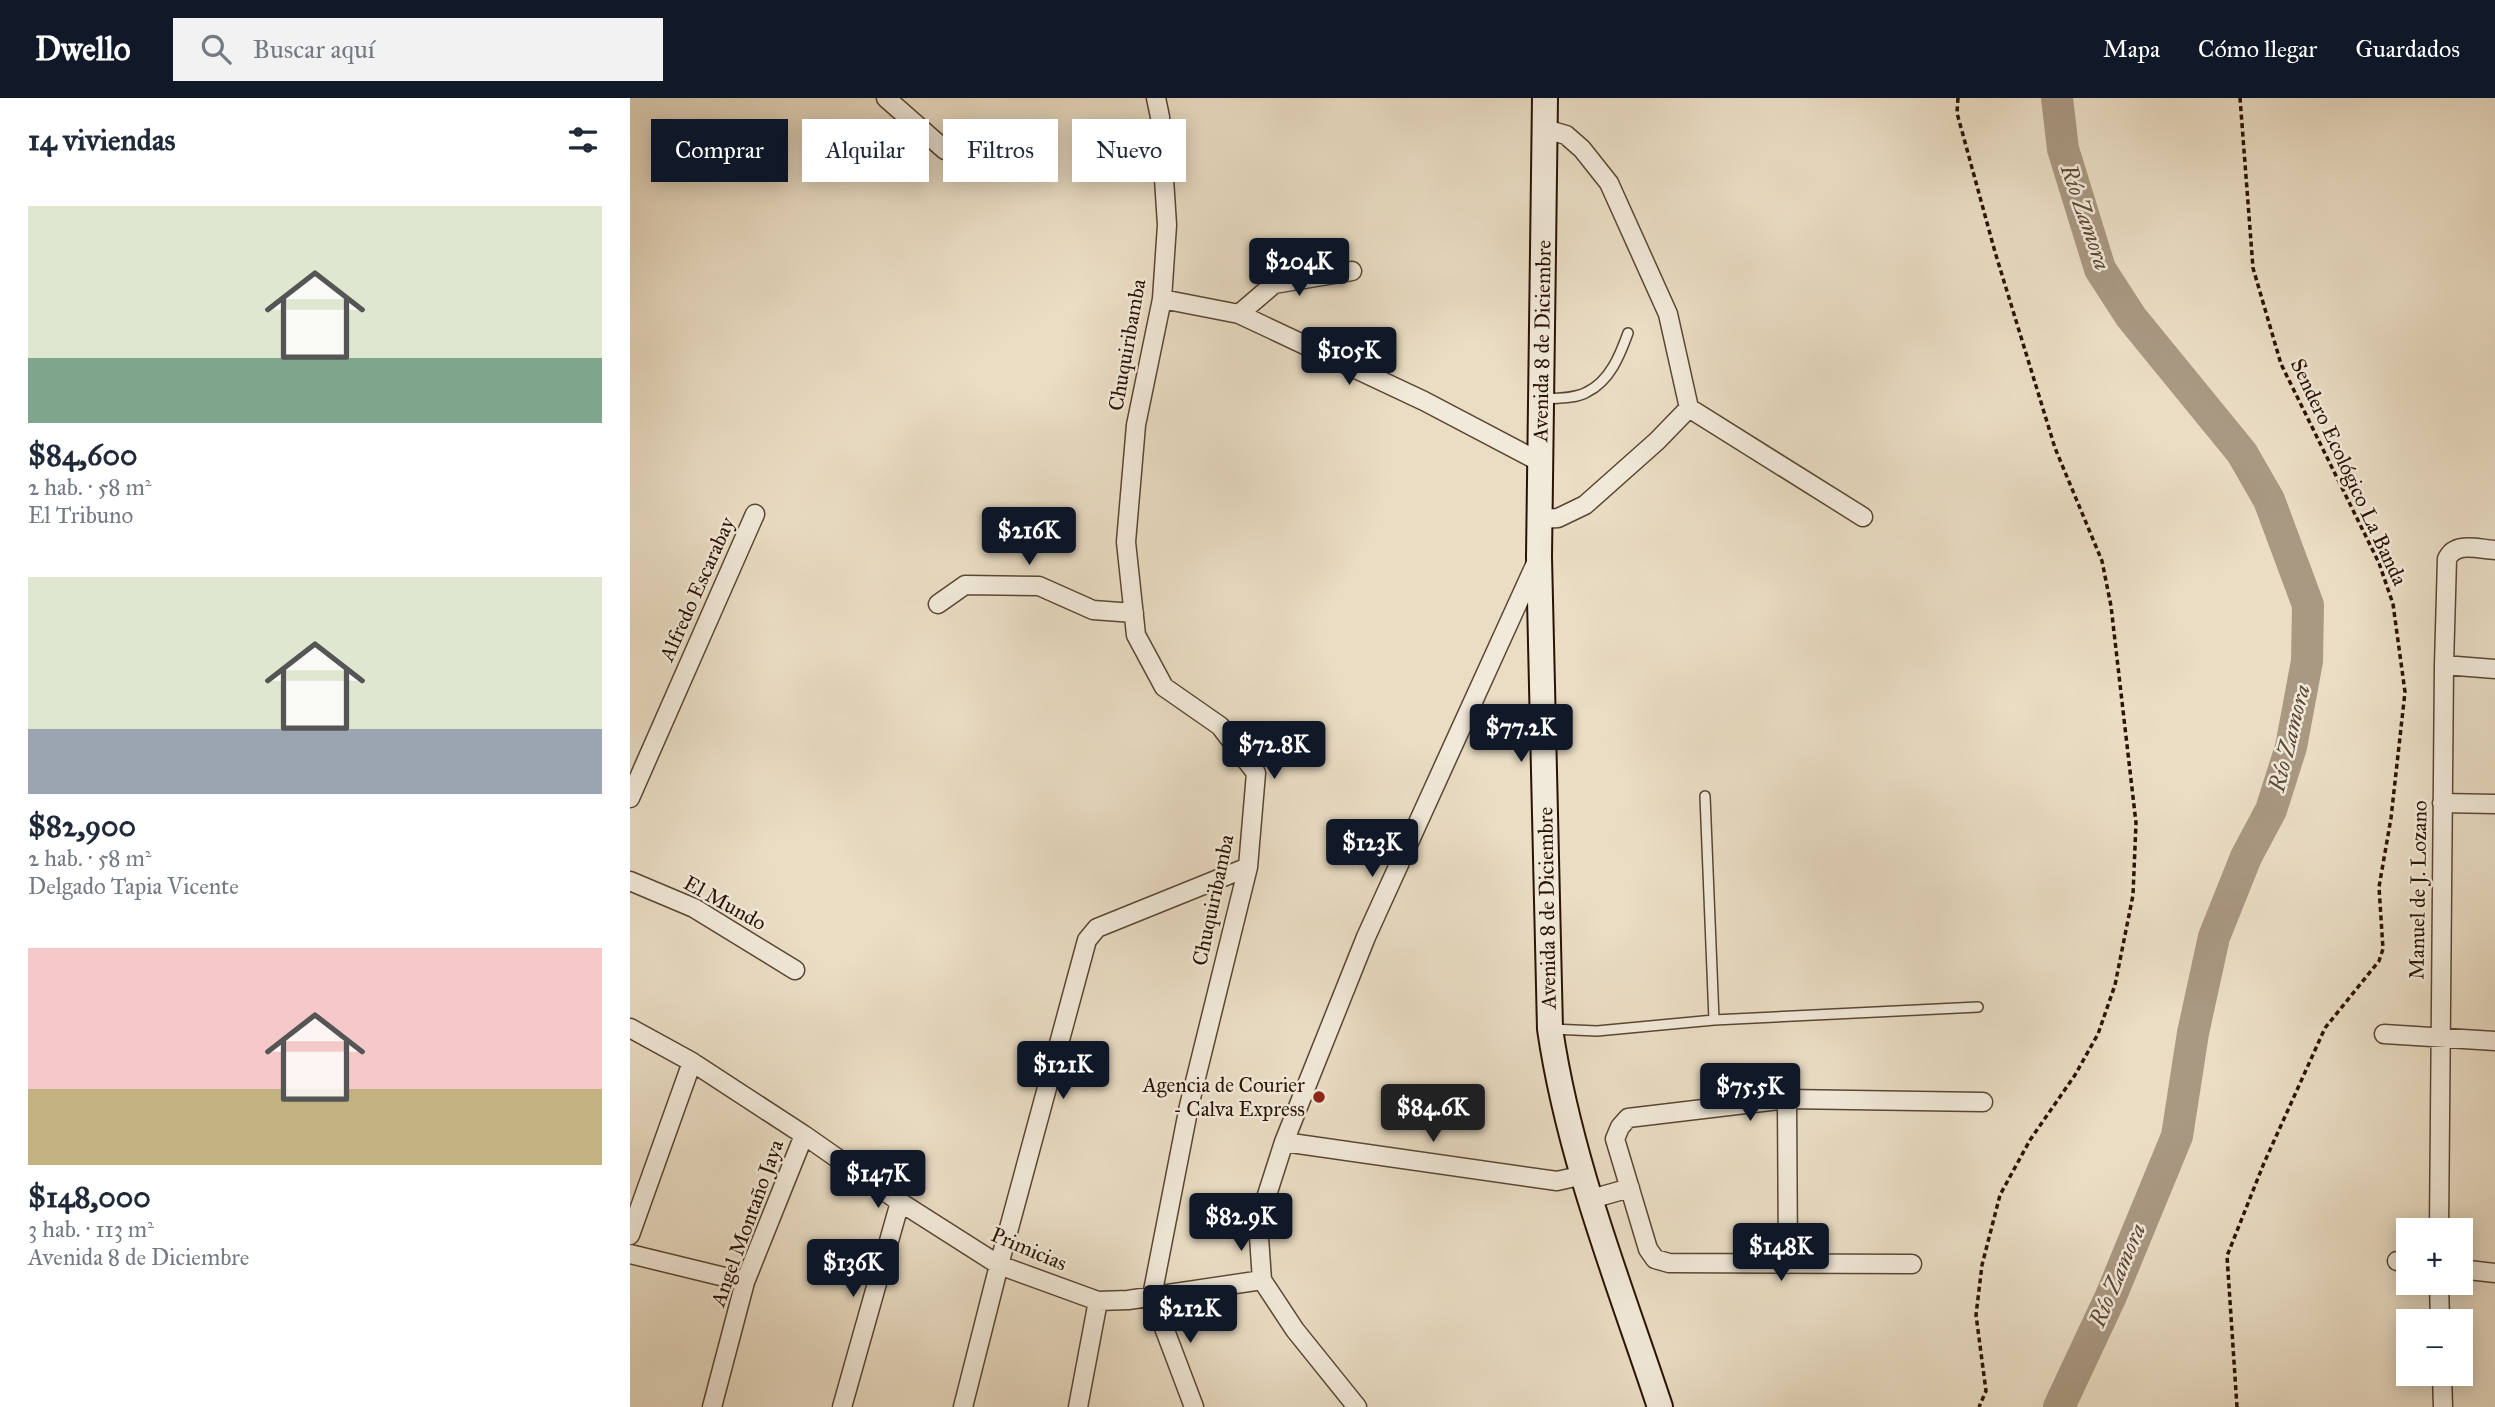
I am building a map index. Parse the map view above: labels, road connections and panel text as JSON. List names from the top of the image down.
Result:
{
  "streets": {
    "main road": ["Avenida 8 de Diciembre"],
    "street": [
      "Chuquiribamba",
      "Alfredo Escarabay",
      "Manuel de J. Lozano",
      "El Mundo",
      "Angel Montaño Jaya",
      "Primicias"
    ],
    "path": ["Sendero Ecológico La Banda"]
  },
  "crossings": [
    ["Chuquiribamba", "Primicias"],
    ["Angel Montaño Jaya", "Primicias"]
  ],
  "water": ["Río Zamora"],
  "places": ["Agencia de Courier - Calva Express"],
  "page": {
    "header": "Dwello",
    "search": "Buscar aquí",
    "nav": ["Mapa", "Cómo llegar", "Guardados"],
    "heading": "14 viviendas",
    "chip": [
      "Comprar",
      "Alquilar",
      "Filtros",
      "Nuevo"
    ],
    "list": [
      {
        "name": "$84,600",
        "note": "2 hab. · 58 m² · El Tribuno"
      },
      {
        "name": "$82,900",
        "note": "2 hab. · 58 m² · Delgado Tapia Vicente"
      },
      {
        "name": "$148,000",
        "note": "3 hab. · 113 m² · Avenida 8 de Diciembre"
      }
    ],
    "price": [
      "$204K",
      "$105K",
      "$216K",
      "$77.2K",
      "$72.8K",
      "$123K",
      "$121K",
      "$75.5K",
      "$84.6K",
      "$147K",
      "$82.9K",
      "$148K",
      "$136K",
      "$212K"
    ],
    "map_buttons": ["+", "−"]
  }
}
